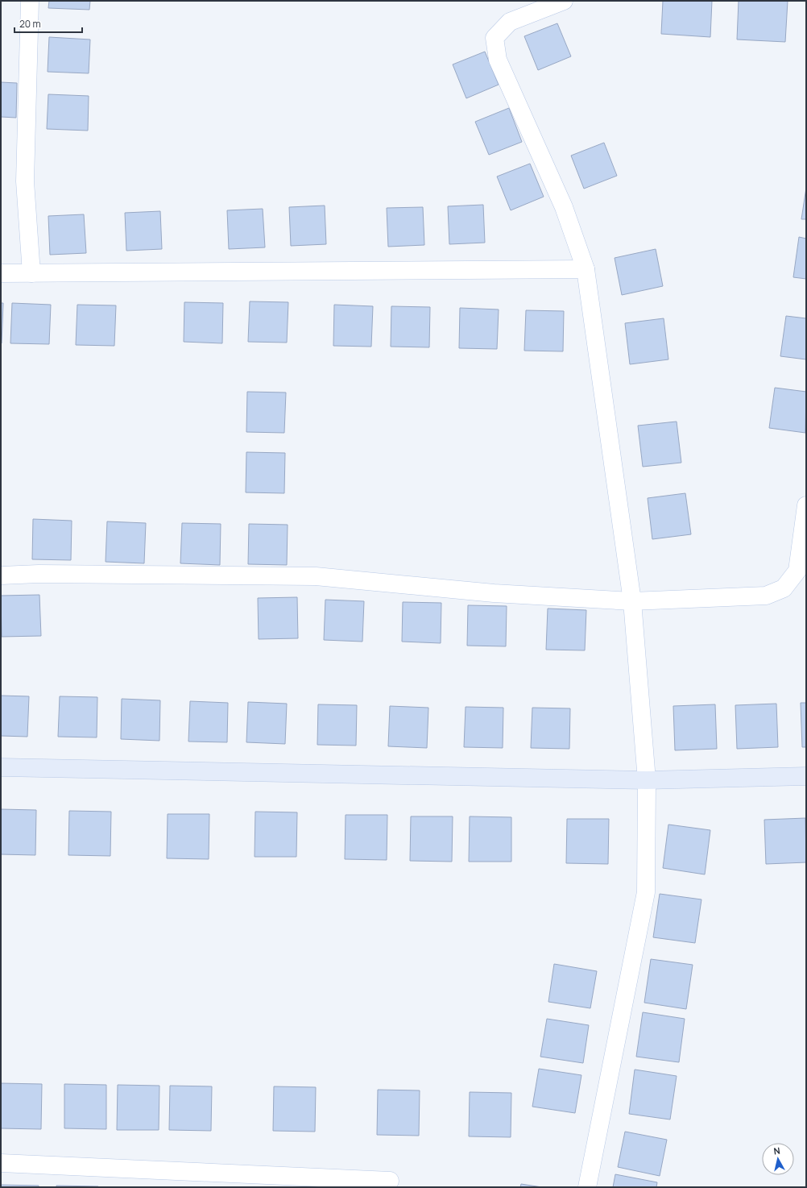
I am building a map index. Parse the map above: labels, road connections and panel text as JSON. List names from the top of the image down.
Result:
{
  "scale_bar": "20 m",
  "north": "top"
}
